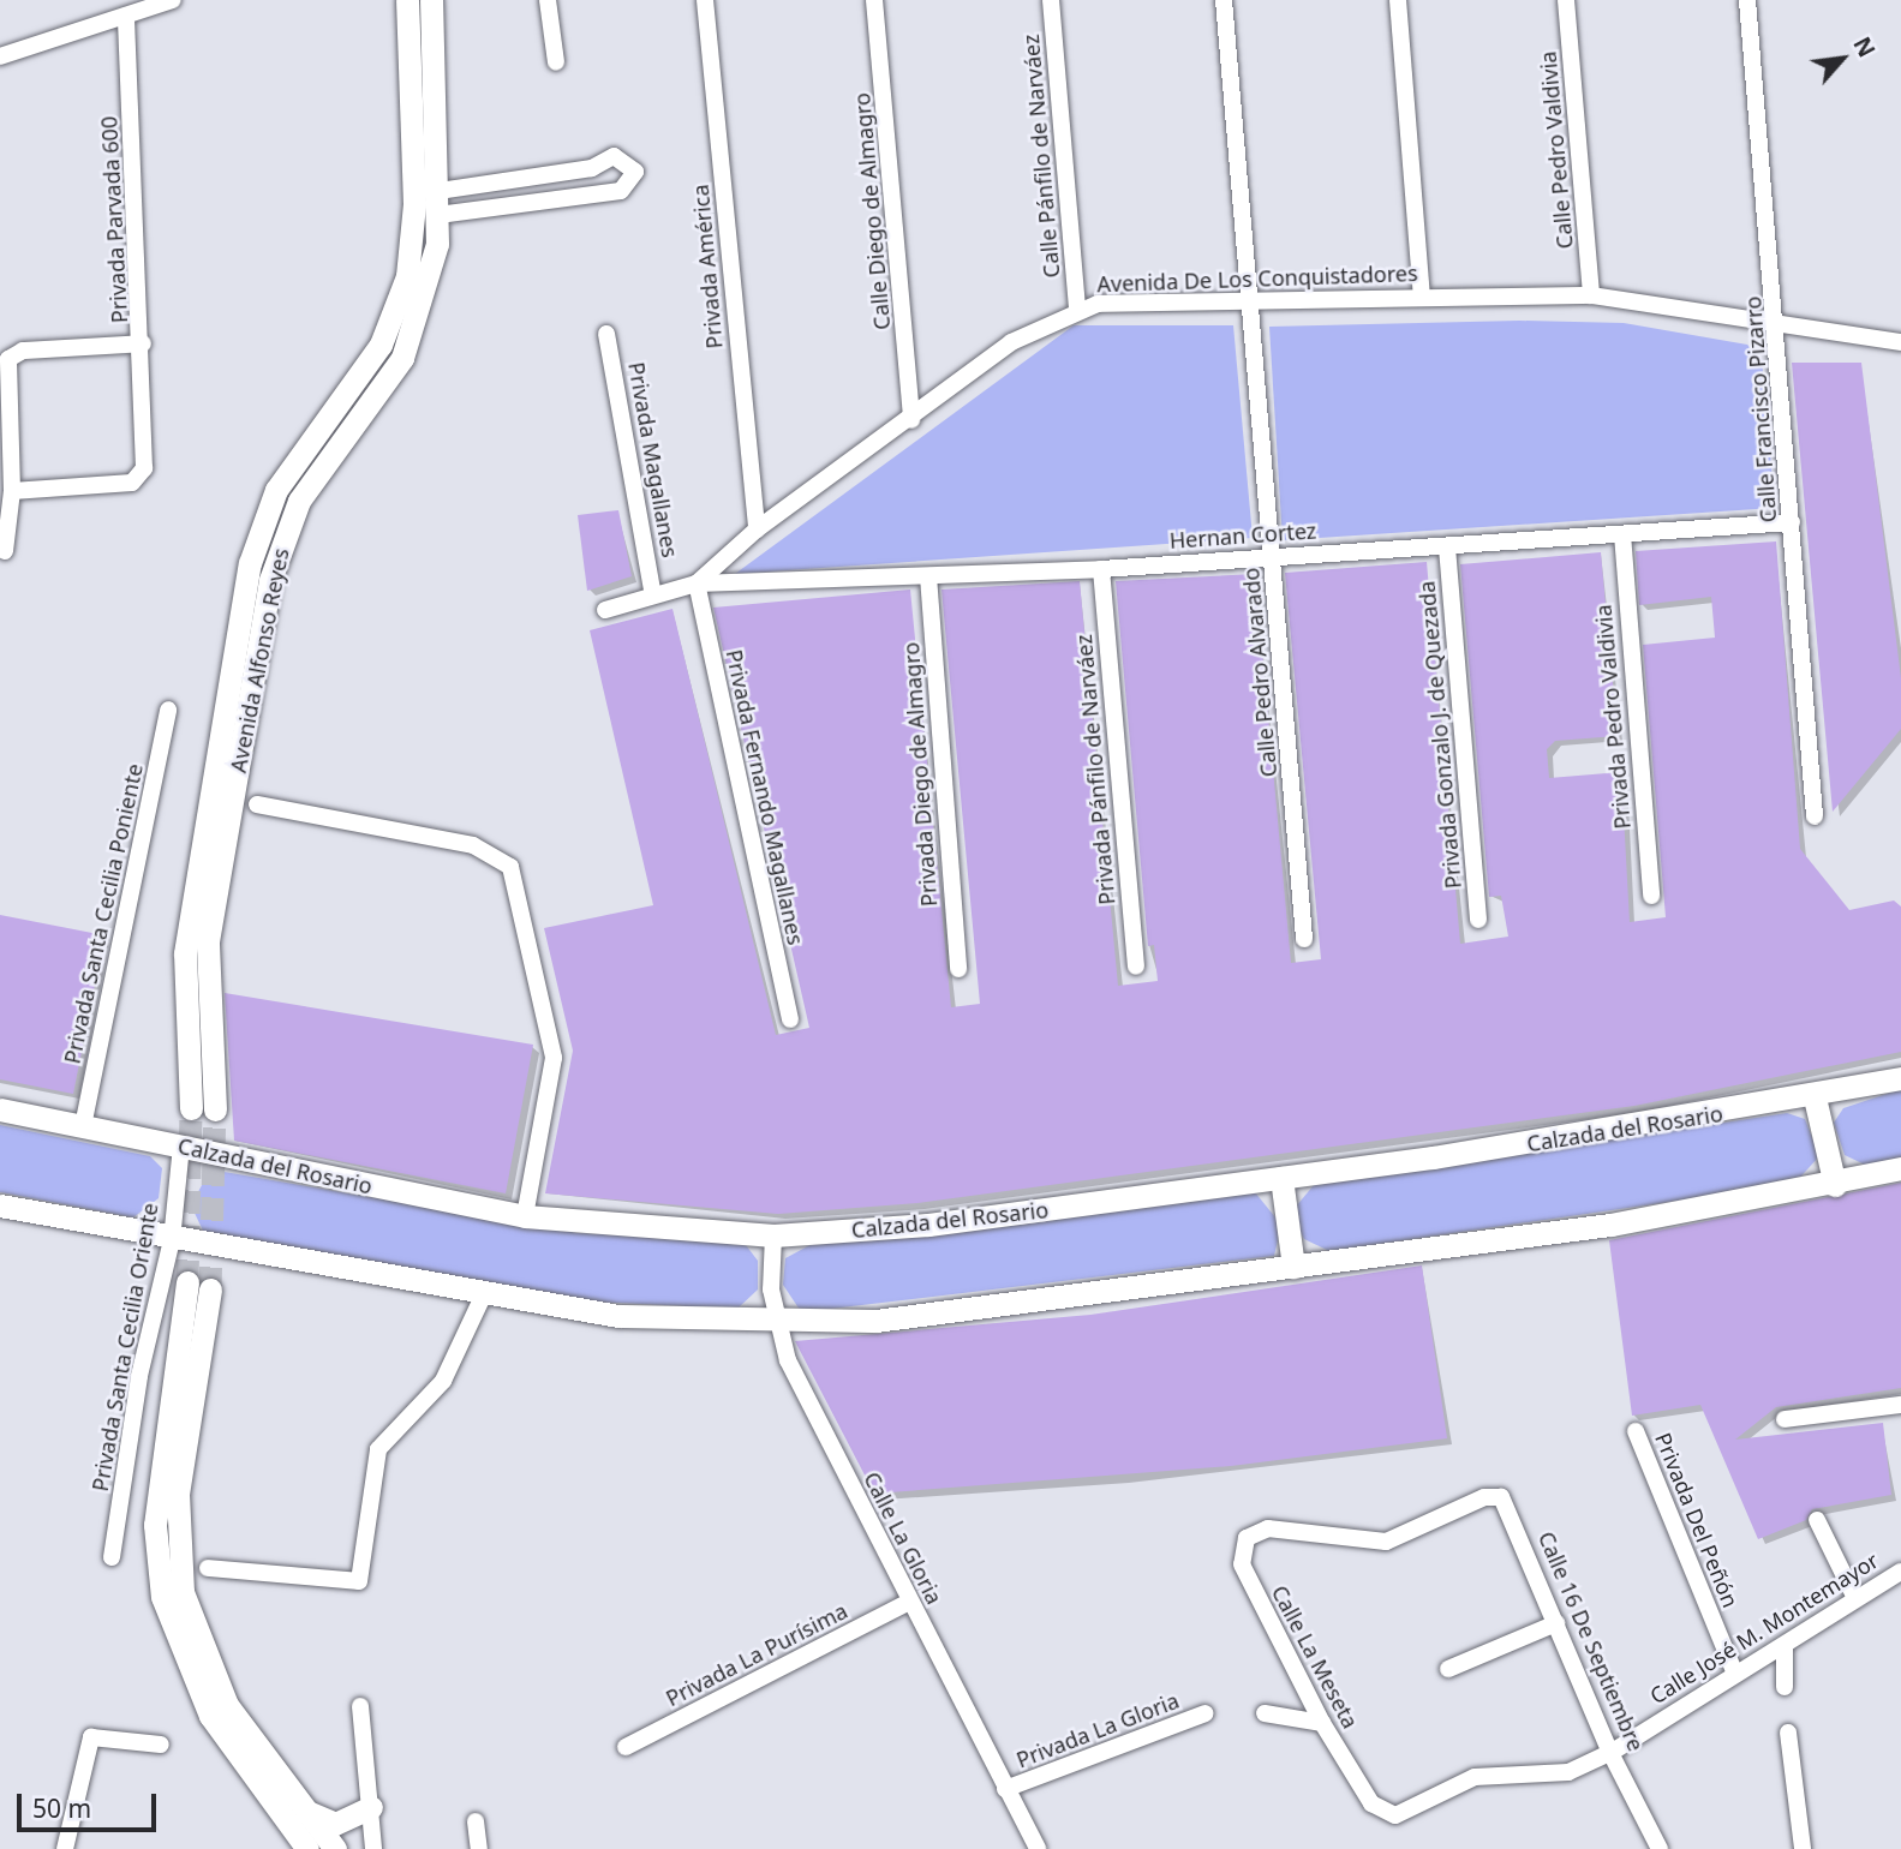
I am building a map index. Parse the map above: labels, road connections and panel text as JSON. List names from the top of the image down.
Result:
{
  "streets": {
    "street": [
      "Calle Pedro Valdivia",
      "Calle Pánfilo de Narváez",
      "Calle Diego de Almagro",
      "Privada Parvada 600",
      "Privada América",
      "Avenida De Los Conquistadores",
      "Calle Francisco Pizarro",
      "Privada Magallanes",
      "Hernan Cortez",
      "Avenida Alfonso Reyes",
      "Calle Pedro Alvarado",
      "Privada Pedro Valdivia",
      "Privada Gonzalo J. de Quezada",
      "Privada Pánfilo de Narváez",
      "Privada Diego de Almagro",
      "Privada Fernando Magallanes",
      "Privada Santa Cecilia Poniente",
      "Calzada del Rosario",
      "Privada Santa Cecilia Oriente",
      "Privada Del Peñón",
      "Calle La Gloria",
      "Calle José M. Montemayor",
      "Calle 16 De Septiembre",
      "Privada La Purísima",
      "Calle La Meseta",
      "Privada La Gloria"
    ]
  },
  "crossings": [
    ["Calle Pedro Valdivia", "Avenida De Los Conquistadores"],
    ["Calle Pánfilo de Narváez", "Avenida De Los Conquistadores"],
    ["Calle Diego de Almagro", "Avenida De Los Conquistadores"],
    ["Privada América", "Avenida De Los Conquistadores"],
    ["Avenida De Los Conquistadores", "Calle Francisco Pizarro"],
    ["Avenida De Los Conquistadores", "Privada Magallanes"],
    ["Avenida De Los Conquistadores", "Hernan Cortez"],
    ["Avenida De Los Conquistadores", "Calle Pedro Alvarado"],
    ["Avenida De Los Conquistadores", "Privada Fernando Magallanes"],
    ["Calle Francisco Pizarro", "Hernan Cortez"],
    ["Hernan Cortez", "Calle Pedro Alvarado"],
    ["Hernan Cortez", "Privada Pedro Valdivia"],
    ["Hernan Cortez", "Privada Gonzalo J. de Quezada"],
    ["Hernan Cortez", "Privada Pánfilo de Narváez"],
    ["Hernan Cortez", "Privada Diego de Almagro"],
    ["Hernan Cortez", "Privada Fernando Magallanes"],
    ["Privada Santa Cecilia Poniente", "Calzada del Rosario"],
    ["Calzada del Rosario", "Privada Santa Cecilia Oriente"],
    ["Calzada del Rosario", "Calle La Gloria"],
    ["Privada Del Peñón", "Calle José M. Montemayor"],
    ["Calle La Gloria", "Privada La Purísima"],
    ["Calle La Gloria", "Privada La Gloria"],
    ["Calle José M. Montemayor", "Calle 16 De Septiembre"],
    ["Calle José M. Montemayor", "Calle La Meseta"],
    ["Calle 16 De Septiembre", "Calle La Meseta"]
  ],
  "scale_bar": "50 m",
  "north": "top right"
}
